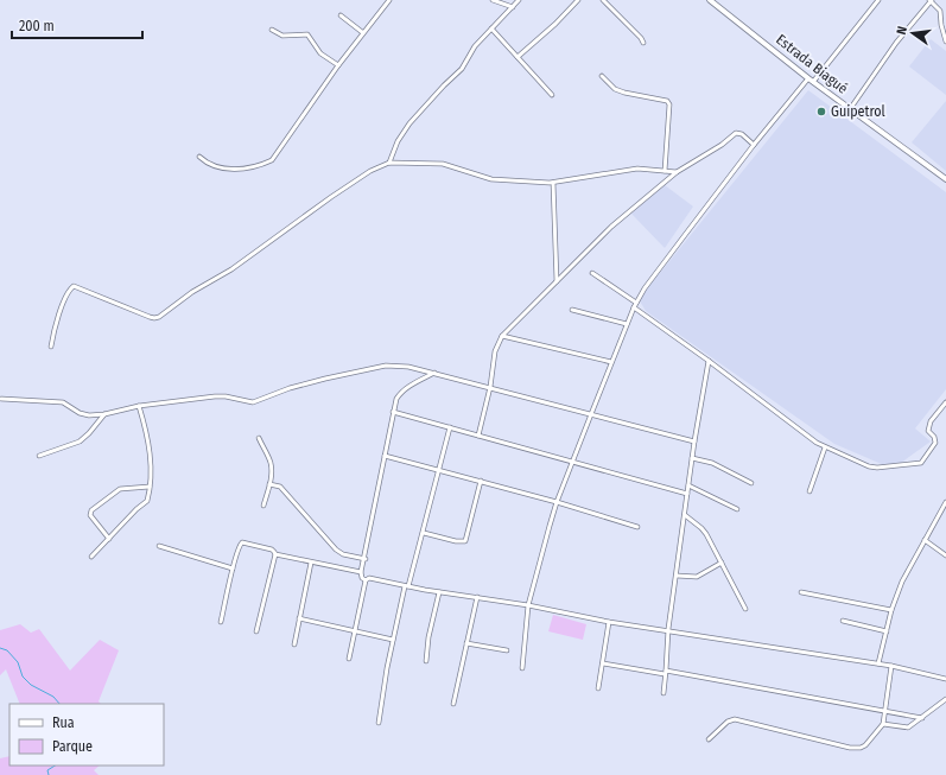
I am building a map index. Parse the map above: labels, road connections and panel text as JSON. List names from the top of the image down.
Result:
{
  "streets": {
    "main road": ["Estrada Biagué"]
  },
  "places": ["Guipetrol"],
  "legend": ["Rua", "Parque"],
  "scale_bar": "200 m",
  "north": "left"
}
